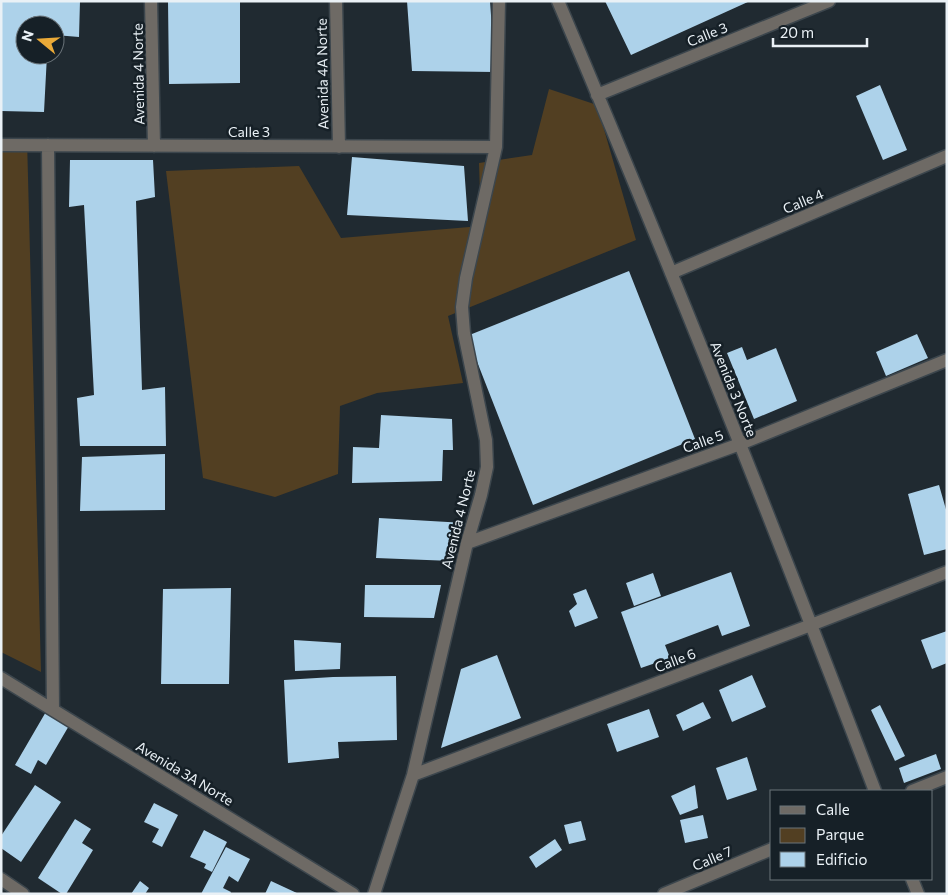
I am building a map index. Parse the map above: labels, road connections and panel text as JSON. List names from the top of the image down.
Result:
{
  "streets": {
    "street": [
      "Calle 3",
      "Avenida 4 Norte",
      "Avenida 4A Norte",
      "Calle 4",
      "Avenida 3 Norte",
      "Calle 5",
      "Calle 6",
      "Avenida 3A Norte",
      "Calle 7"
    ]
  },
  "crossings": [
    ["Calle 3", "Avenida 4 Norte"],
    ["Calle 3", "Avenida 4A Norte"],
    ["Calle 3", "Avenida 3 Norte"],
    ["Avenida 4 Norte", "Calle 5"],
    ["Avenida 4 Norte", "Calle 6"],
    ["Calle 4", "Avenida 3 Norte"],
    ["Avenida 3 Norte", "Calle 5"],
    ["Avenida 3 Norte", "Calle 6"]
  ],
  "legend": ["Calle", "Parque", "Edificio"],
  "scale_bar": "20 m",
  "north": "left"
}
